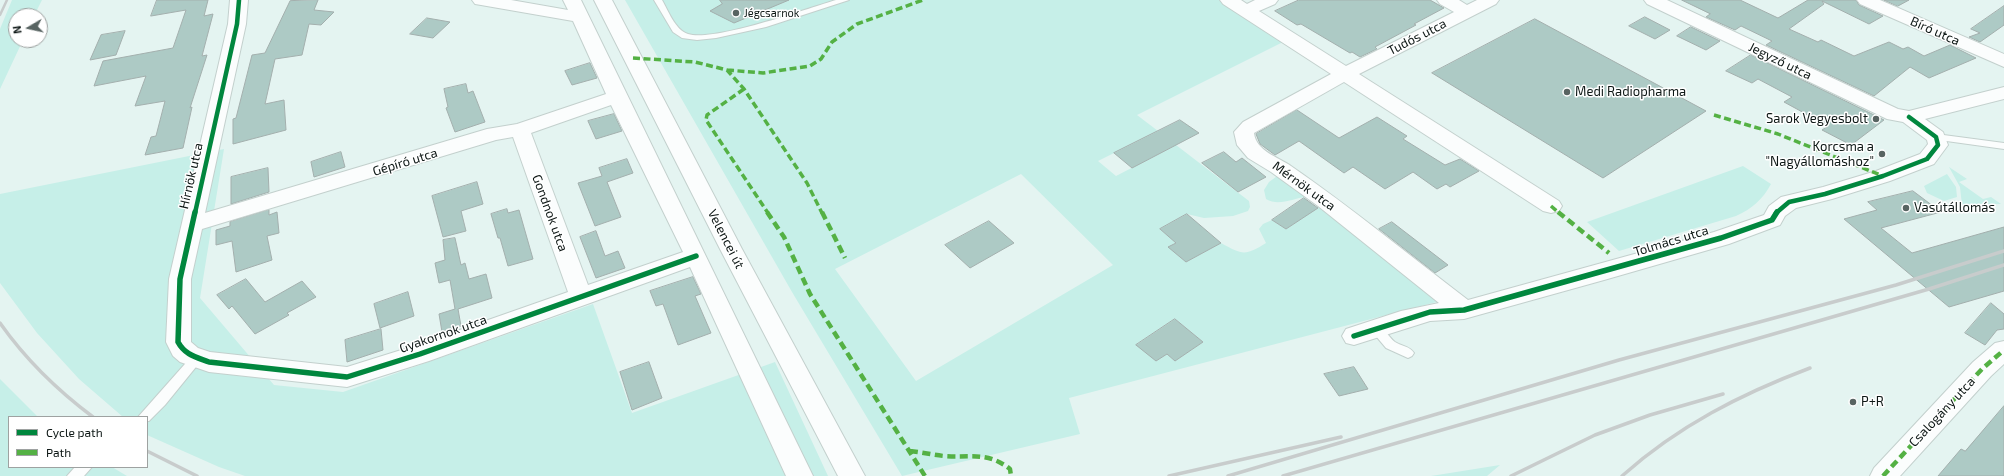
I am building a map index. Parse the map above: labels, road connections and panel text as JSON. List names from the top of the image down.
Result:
{
  "streets": {
    "street": [
      "Bíró utca",
      "Tudós utca",
      "Jegyző utca",
      "Gépíró utca",
      "Hírnök utca",
      "Mérnök utca",
      "Gondnok utca",
      "Velencei út",
      "Tolmács utca",
      "Gyakornok utca",
      "Csalogány utca"
    ]
  },
  "crossings": [
    ["Tudós utca", "Mérnök utca"],
    ["Gépíró utca", "Hírnök utca"],
    ["Gépíró utca", "Gondnok utca"],
    ["Hírnök utca", "Gyakornok utca"],
    ["Mérnök utca", "Tolmács utca"],
    ["Gondnok utca", "Gyakornok utca"]
  ],
  "places": [
    "Jégcsarnok",
    "Medi Radiopharma",
    "Sarok Vegyesbolt",
    "Korcsma a \"Nagyállomáshoz\"",
    "Vasútállomás",
    "P+R"
  ],
  "legend": ["Cycle path", "Path"],
  "north": "left"
}
